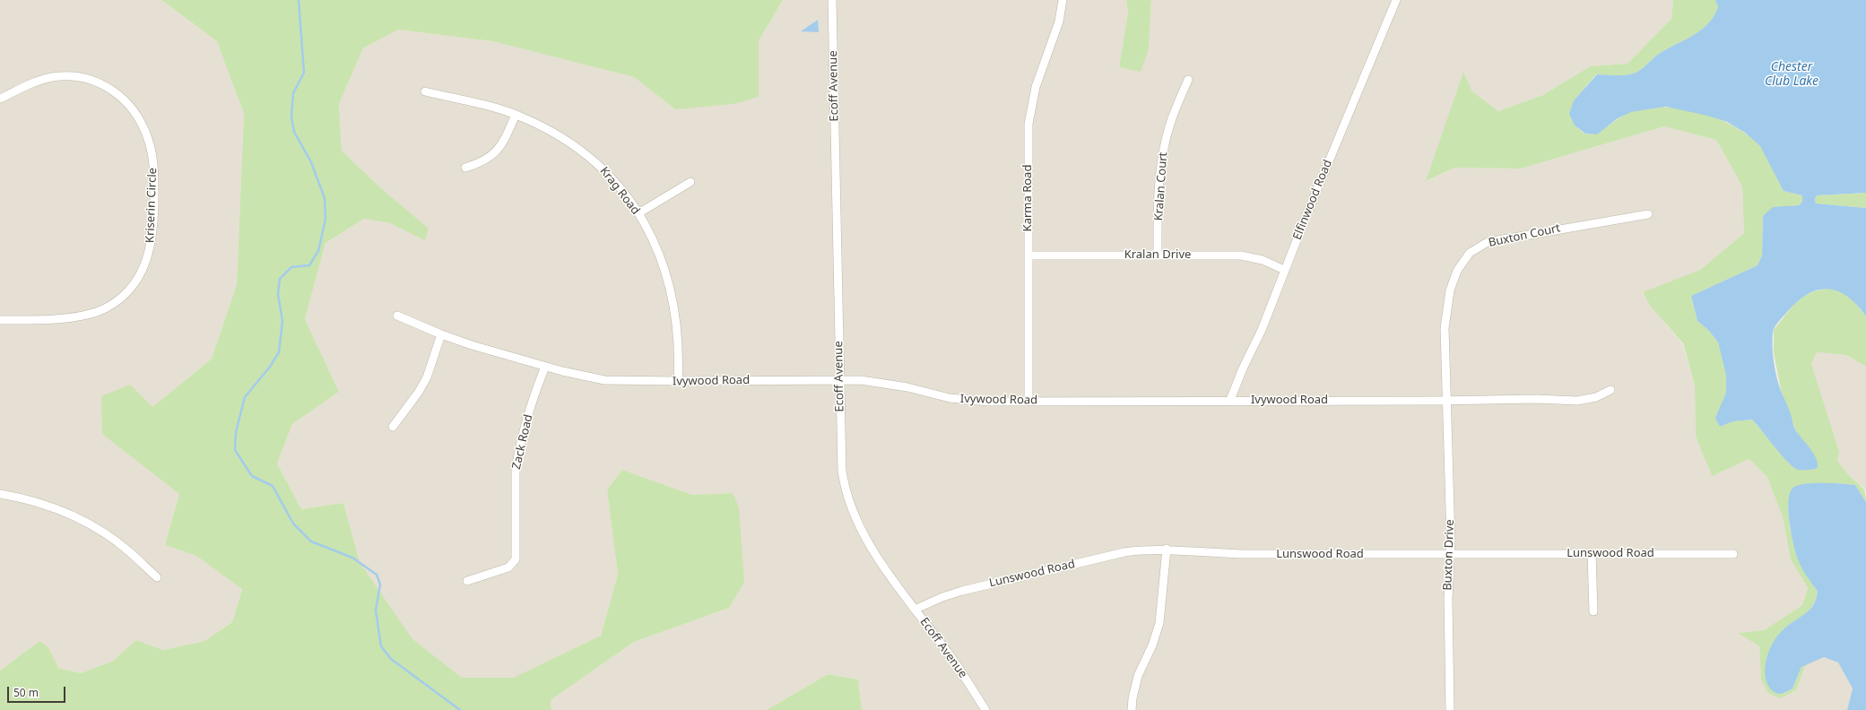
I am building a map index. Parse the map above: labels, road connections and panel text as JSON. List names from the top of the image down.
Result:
{
  "streets": {
    "street": [
      "Ecoff Avenue",
      "Kralan Court",
      "Krag Road",
      "Karma Road",
      "Elfinwood Road",
      "Kriserin Circle",
      "Buxton Court",
      "Kralan Drive",
      "Ivywood Road",
      "Zack Road",
      "Lunswood Road",
      "Buxton Drive"
    ]
  },
  "crossings": [
    ["Ecoff Avenue", "Ivywood Road"],
    ["Ecoff Avenue", "Lunswood Road"],
    ["Kralan Court", "Kralan Drive"],
    ["Krag Road", "Ivywood Road"],
    ["Karma Road", "Kralan Drive"],
    ["Karma Road", "Ivywood Road"],
    ["Elfinwood Road", "Kralan Drive"],
    ["Elfinwood Road", "Ivywood Road"],
    ["Buxton Court", "Ivywood Road"],
    ["Buxton Court", "Buxton Drive"],
    ["Ivywood Road", "Zack Road"],
    ["Ivywood Road", "Buxton Drive"],
    ["Lunswood Road", "Buxton Drive"]
  ],
  "water": ["Chester Club Lake"],
  "scale_bar": "50 m"
}
